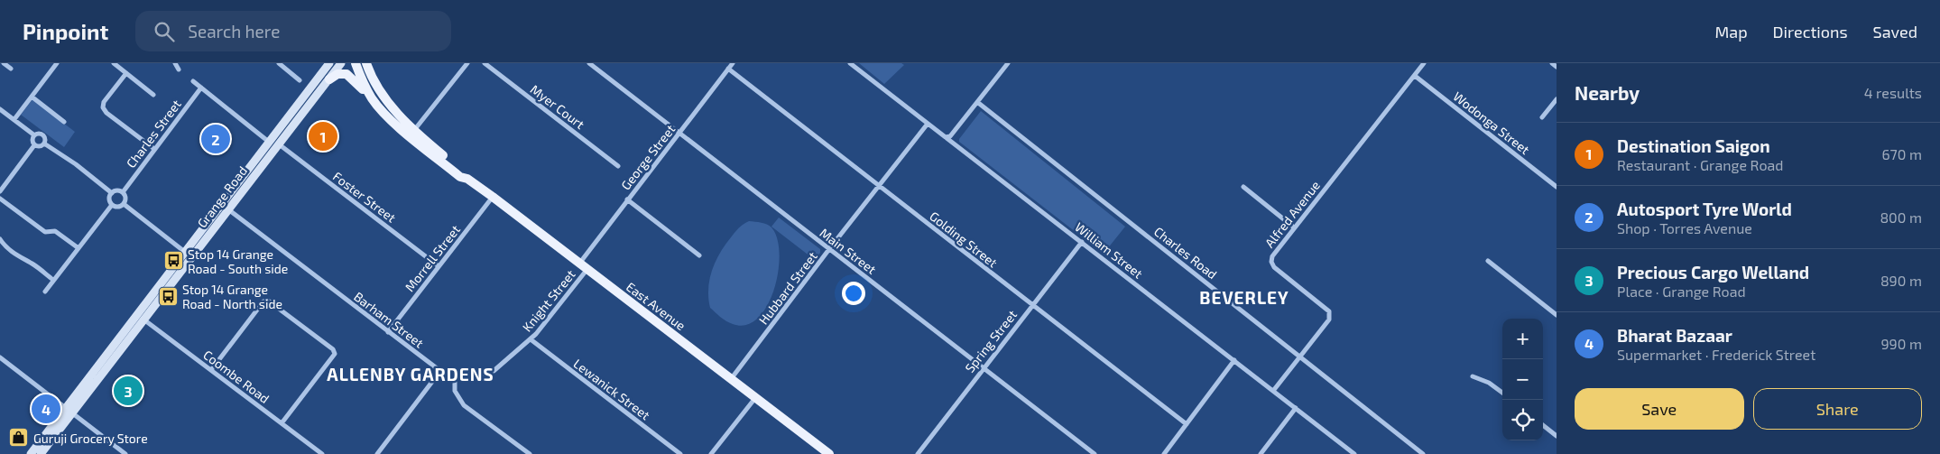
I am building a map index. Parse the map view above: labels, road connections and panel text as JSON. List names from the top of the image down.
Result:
{
  "streets": {
    "main road": ["Grange Road", "East Avenue"],
    "street": [
      "Myer Court",
      "Wodonga Street",
      "Charles Street",
      "George Street",
      "Foster Street",
      "Alfred Avenue",
      "Golding Street",
      "William Street",
      "Main Street",
      "Charles Road",
      "Morrell Street",
      "Hubbard Street",
      "Knight Street",
      "Barham Street",
      "Spring Street",
      "Coombe Road",
      "Lewanick Street"
    ]
  },
  "crossings": [
    ["Wodonga Street", "Alfred Avenue"],
    ["George Street", "Golding Street"],
    ["George Street", "Main Street"],
    ["George Street", "Knight Street"],
    ["George Street", "East Avenue"],
    ["Grange Road", "Foster Street"],
    ["Grange Road", "Barham Street"],
    ["Grange Road", "Coombe Road"],
    ["Foster Street", "Morrell Street"],
    ["Alfred Avenue", "William Street"],
    ["Alfred Avenue", "Charles Road"],
    ["Golding Street", "Hubbard Street"],
    ["Golding Street", "Spring Street"],
    ["William Street", "Hubbard Street"],
    ["William Street", "Spring Street"],
    ["Main Street", "Hubbard Street"],
    ["Main Street", "Spring Street"],
    ["Morrell Street", "East Avenue"],
    ["Morrell Street", "Barham Street"],
    ["Hubbard Street", "East Avenue"],
    ["Knight Street", "East Avenue"],
    ["Knight Street", "Barham Street"],
    ["Knight Street", "Lewanick Street"]
  ],
  "districts": ["BEVERLEY", "ALLENBY GARDENS"],
  "places": {
    "bus stop": ["Stop 14 Grange Road - South side", "Stop 14 Grange Road - North side"],
    "shop": ["Guruji Grocery Store"]
  },
  "page": {
    "header": "Pinpoint",
    "search": "Search here",
    "nav": ["Map", "Directions", "Saved"],
    "heading": ["Nearby", "4 results"],
    "pins": [
      "1",
      "2",
      "3",
      "4"
    ],
    "list": [
      {
        "mark": "1",
        "name": "Destination Saigon",
        "note": "Restaurant · Grange Road",
        "value": "670 m"
      },
      {
        "mark": "2",
        "name": "Autosport Tyre World",
        "note": "Shop · Torres Avenue",
        "value": "800 m"
      },
      {
        "mark": "3",
        "name": "Precious Cargo Welland",
        "note": "Place · Grange Road",
        "value": "890 m"
      },
      {
        "mark": "4",
        "name": "Bharat Bazaar",
        "note": "Supermarket · Frederick Street",
        "value": "990 m"
      }
    ],
    "map_buttons": ["+", "−"],
    "buttons": ["Save", "Share"]
  }
}
